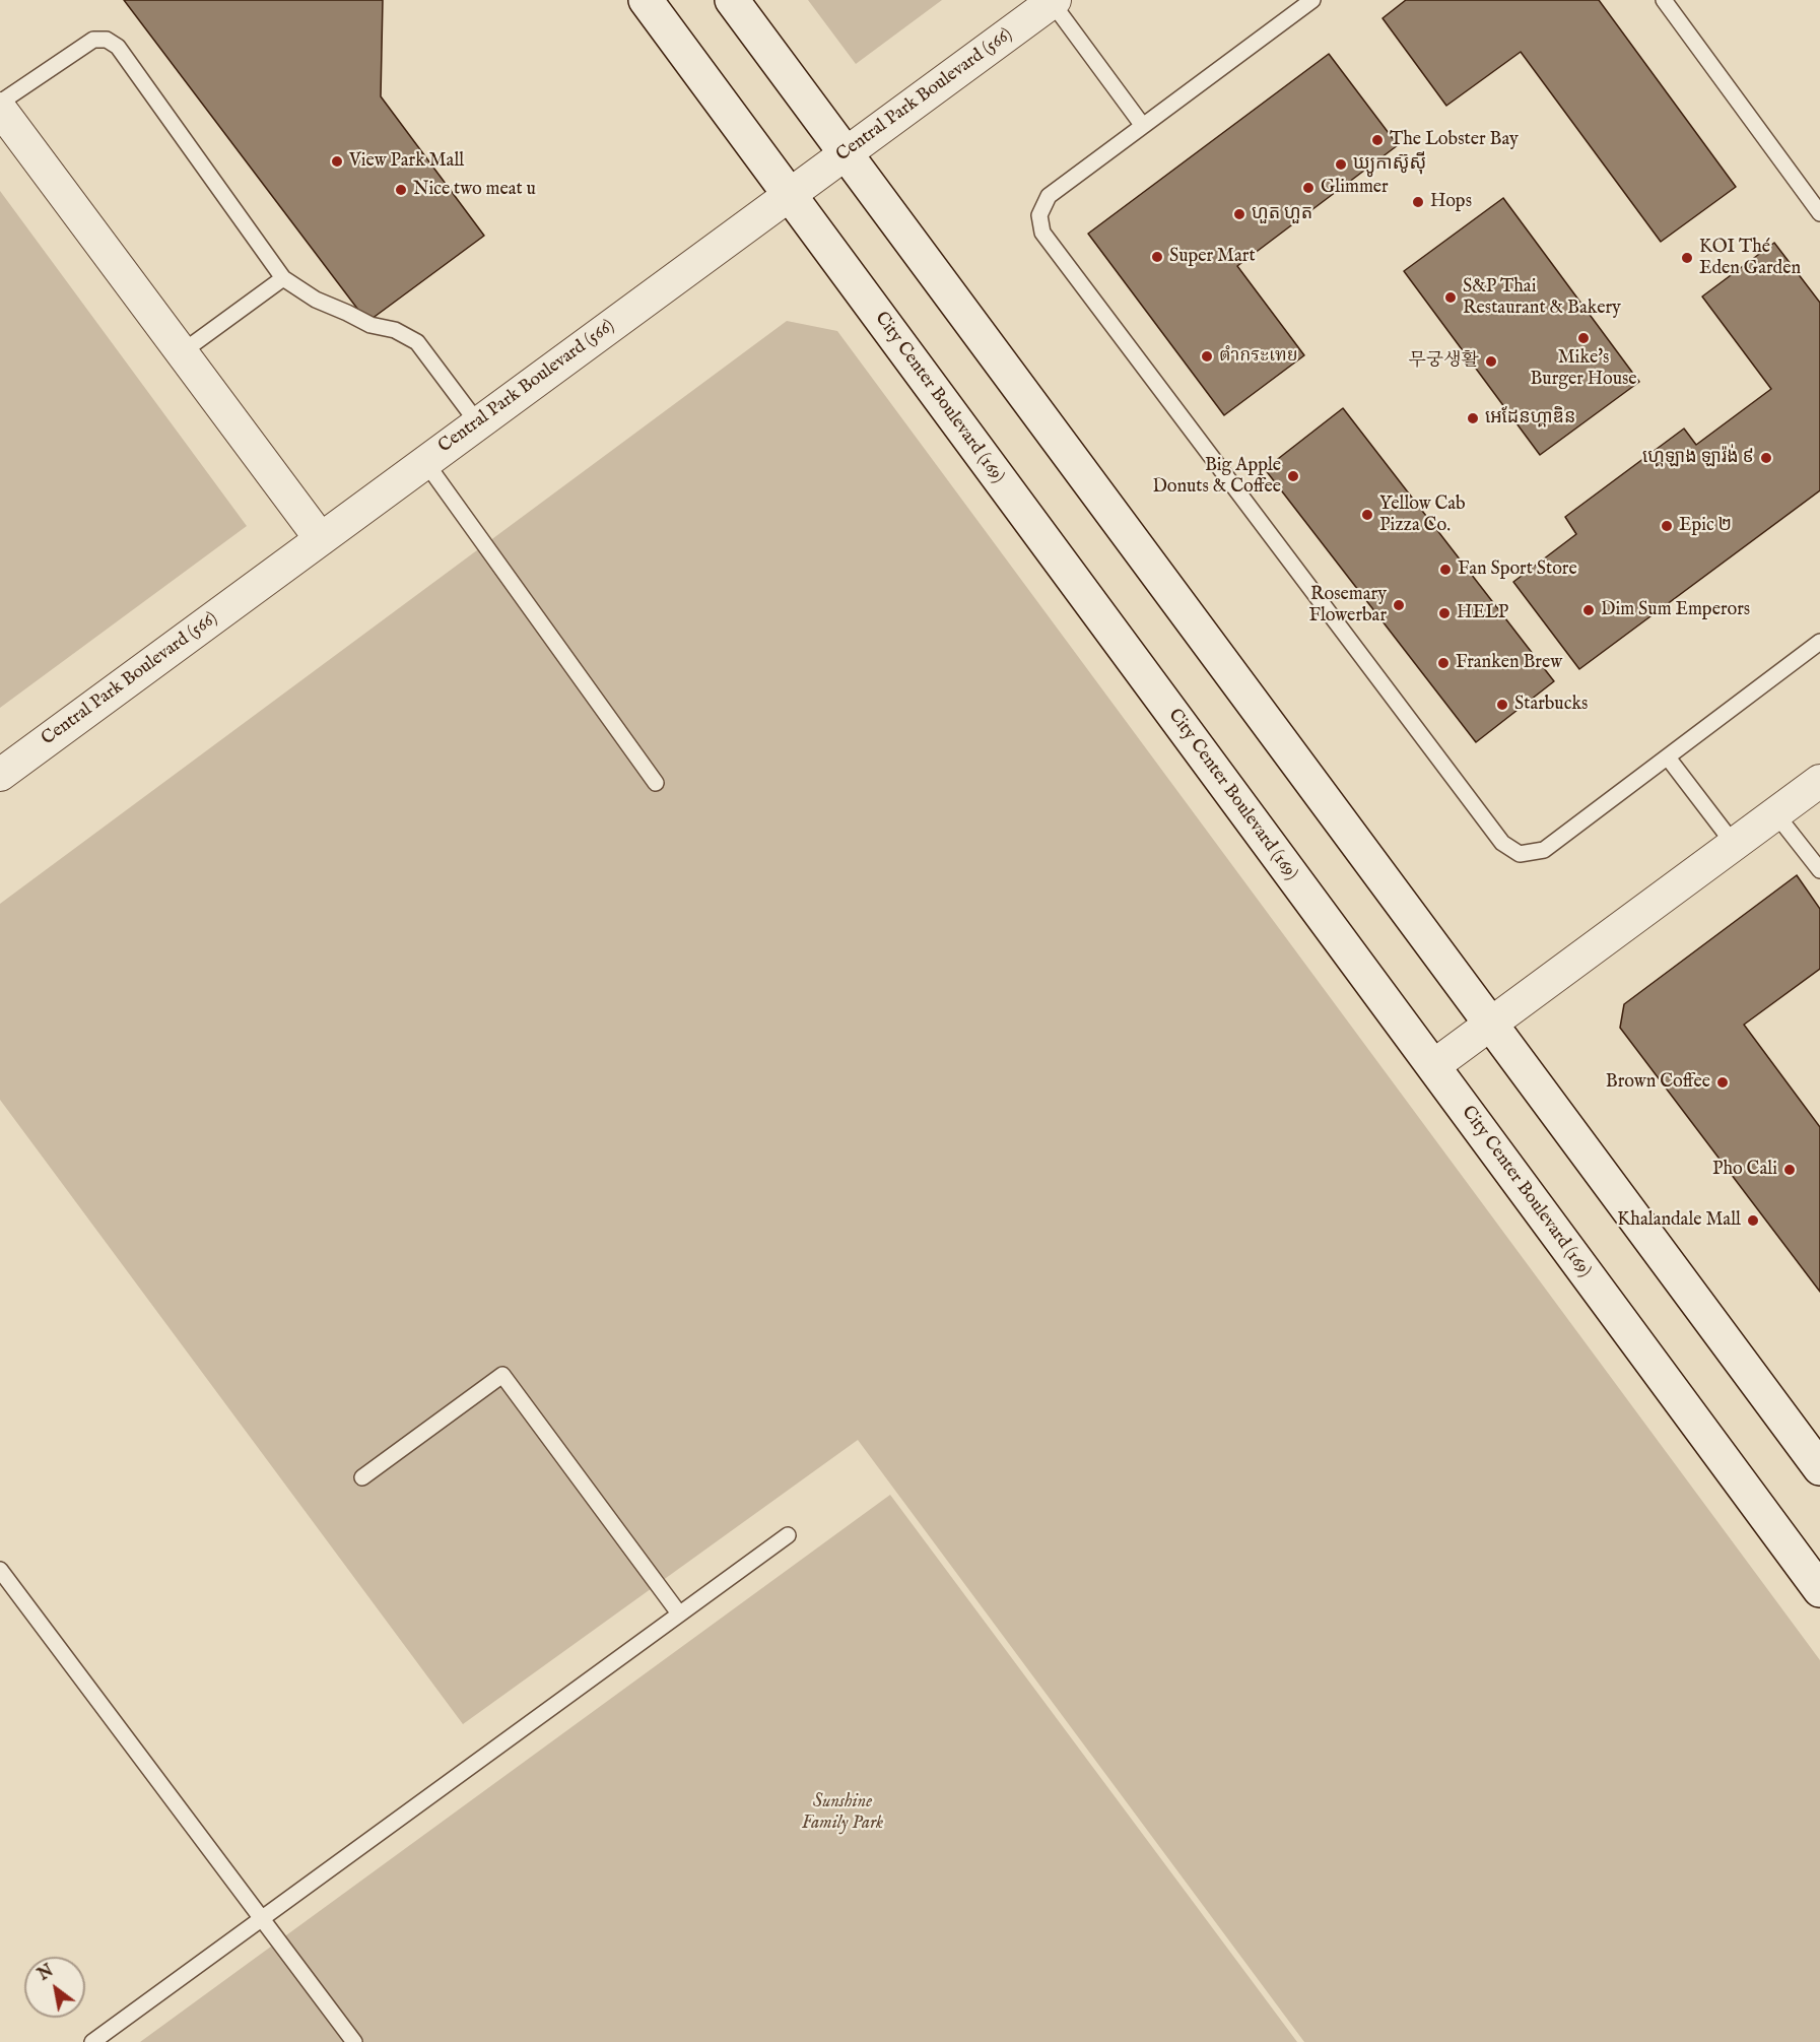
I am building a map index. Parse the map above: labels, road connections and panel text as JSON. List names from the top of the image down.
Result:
{
  "streets": {
    "main road": ["City Center Boulevard (169)"],
    "street": ["Central Park Boulevard (566)"]
  },
  "crossings": [
    ["Central Park Boulevard (566)", "City Center Boulevard (169)"]
  ],
  "parks": ["Sunshine Family Park"],
  "places": [
    "The Lobster Bay",
    "View Park Mall",
    "ឃ្យូកាស៊ូស៊ី",
    "Glimmer",
    "Nice two meat u",
    "Hops",
    "ហួត ហួត",
    "Super Mart",
    "KOI Thé Eden Garden",
    "S&P Thai Restaurant & Bakery",
    "Mike's Burger House",
    "ตำกระเทย",
    "무궁생활",
    "អេដែនហ្គាឌិន",
    "ហ្គេឡាង ឡារ៉ង់ ៩",
    "Big Apple Donuts & Coffee",
    "Yellow Cab Pizza Co.",
    "Epic ២",
    "Fan Sport Store",
    "Rosemary Flowerbar",
    "Dim Sum Emperors",
    "HELP",
    "Franken Brew",
    "Starbucks",
    "Brown Coffee",
    "Pho Cali",
    "Khalandale Mall"
  ],
  "north": "top left"
}
